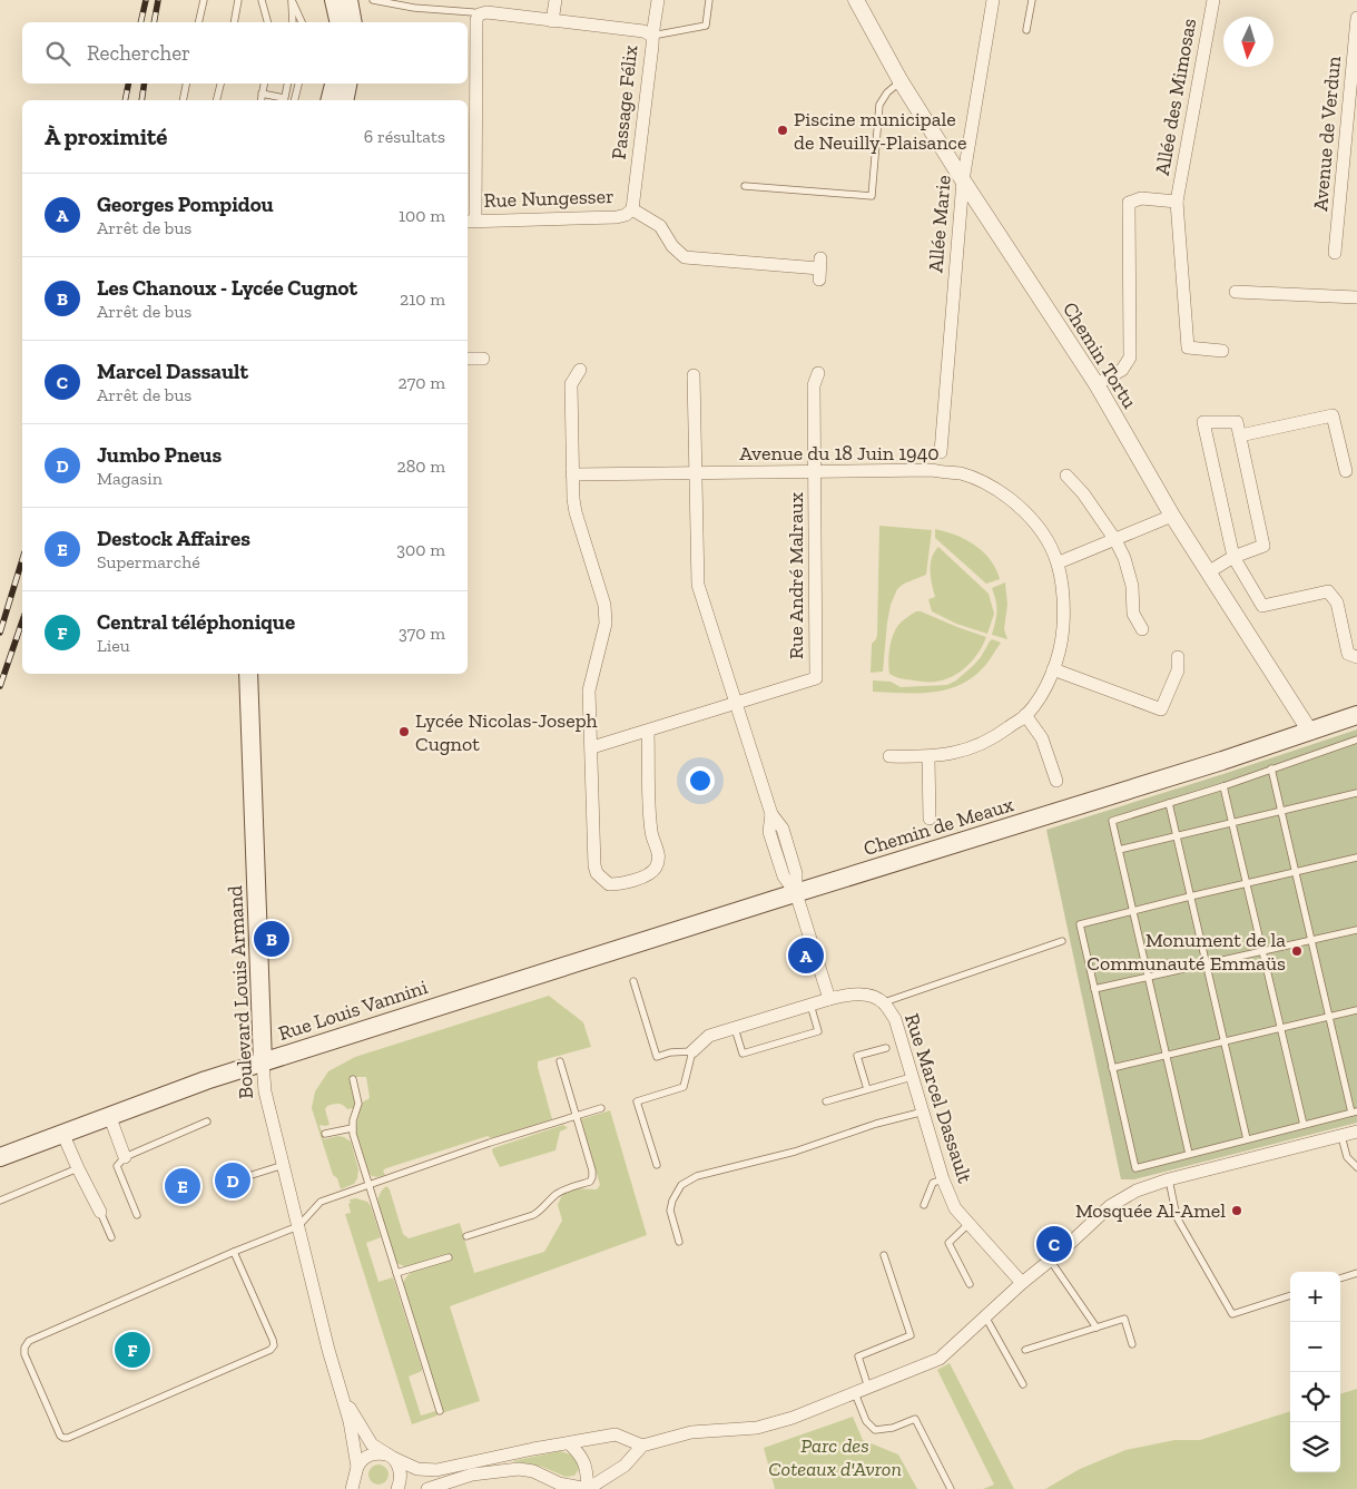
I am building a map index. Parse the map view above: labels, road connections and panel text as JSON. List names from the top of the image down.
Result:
{
  "streets": {
    "main road": ["Chemin de Meaux", "Boulevard Louis Armand", "Rue Louis Vannini"],
    "street": [
      "Allée des Mimosas",
      "Passage Félix",
      "Avenue de Verdun",
      "Rue Nungesser",
      "Allée Marie",
      "Chemin Tortu",
      "Avenue du 18 Juin 1940",
      "Rue André Malraux",
      "Rue Marcel Dassault"
    ]
  },
  "crossings": [
    ["Allée des Mimosas", "Chemin Tortu"],
    ["Passage Félix", "Rue Nungesser"],
    ["Allée Marie", "Chemin Tortu"],
    ["Chemin Tortu", "Chemin de Meaux"],
    ["Avenue du 18 Juin 1940", "Rue André Malraux"],
    ["Chemin de Meaux", "Rue Louis Vannini"],
    ["Boulevard Louis Armand", "Rue Louis Vannini"]
  ],
  "parks": ["Parc des Coteaux d'Avron"],
  "places": [
    "Piscine municipale de Neuilly-Plaisance",
    "Lycée Nicolas-Joseph Cugnot",
    "Monument de la Communauté Emmaüs",
    "Mosquée Al-Amel"
  ],
  "north": "bottom",
  "page": {
    "search": "Rechercher",
    "heading": ["À proximité", "6 résultats"],
    "list": [
      {
        "mark": "A",
        "name": "Georges Pompidou",
        "note": "Arrêt de bus",
        "value": "100 m"
      },
      {
        "mark": "B",
        "name": "Les Chanoux - Lycée Cugnot",
        "note": "Arrêt de bus",
        "value": "210 m"
      },
      {
        "mark": "C",
        "name": "Marcel Dassault",
        "note": "Arrêt de bus",
        "value": "270 m"
      },
      {
        "mark": "D",
        "name": "Jumbo Pneus",
        "note": "Magasin",
        "value": "280 m"
      },
      {
        "mark": "E",
        "name": "Destock Affaires",
        "note": "Supermarché",
        "value": "300 m"
      },
      {
        "mark": "F",
        "name": "Central téléphonique",
        "note": "Lieu",
        "value": "370 m"
      }
    ],
    "pins": [
      "B",
      "A",
      "D",
      "E",
      "C",
      "F"
    ],
    "map_buttons": ["+", "−"]
  }
}
